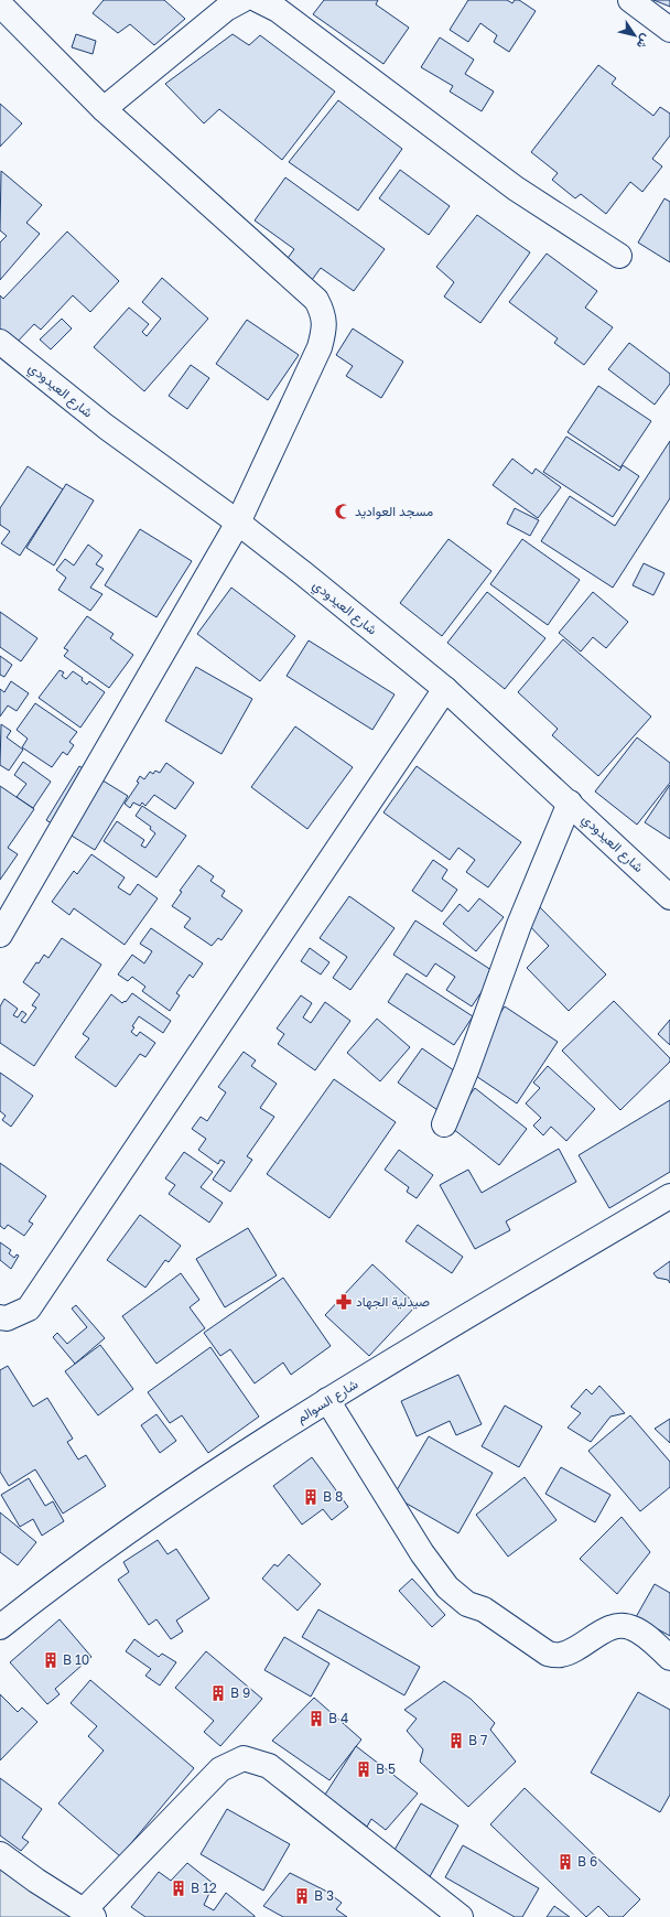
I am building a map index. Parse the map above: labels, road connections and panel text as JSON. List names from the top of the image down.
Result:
{
  "streets": {
    "street": ["شارع العيدودي", "شارع السوالم"]
  },
  "places": {
    "mosque": ["مسجد العواديد"],
    "pharmacy": ["صيدلية الجهاد"],
    "building": [
      "B 8",
      "B 10",
      "B 9",
      "B 4",
      "B 7",
      "B 5",
      "B 6",
      "B 12",
      "B 3"
    ]
  },
  "north": "bottom right"
}
